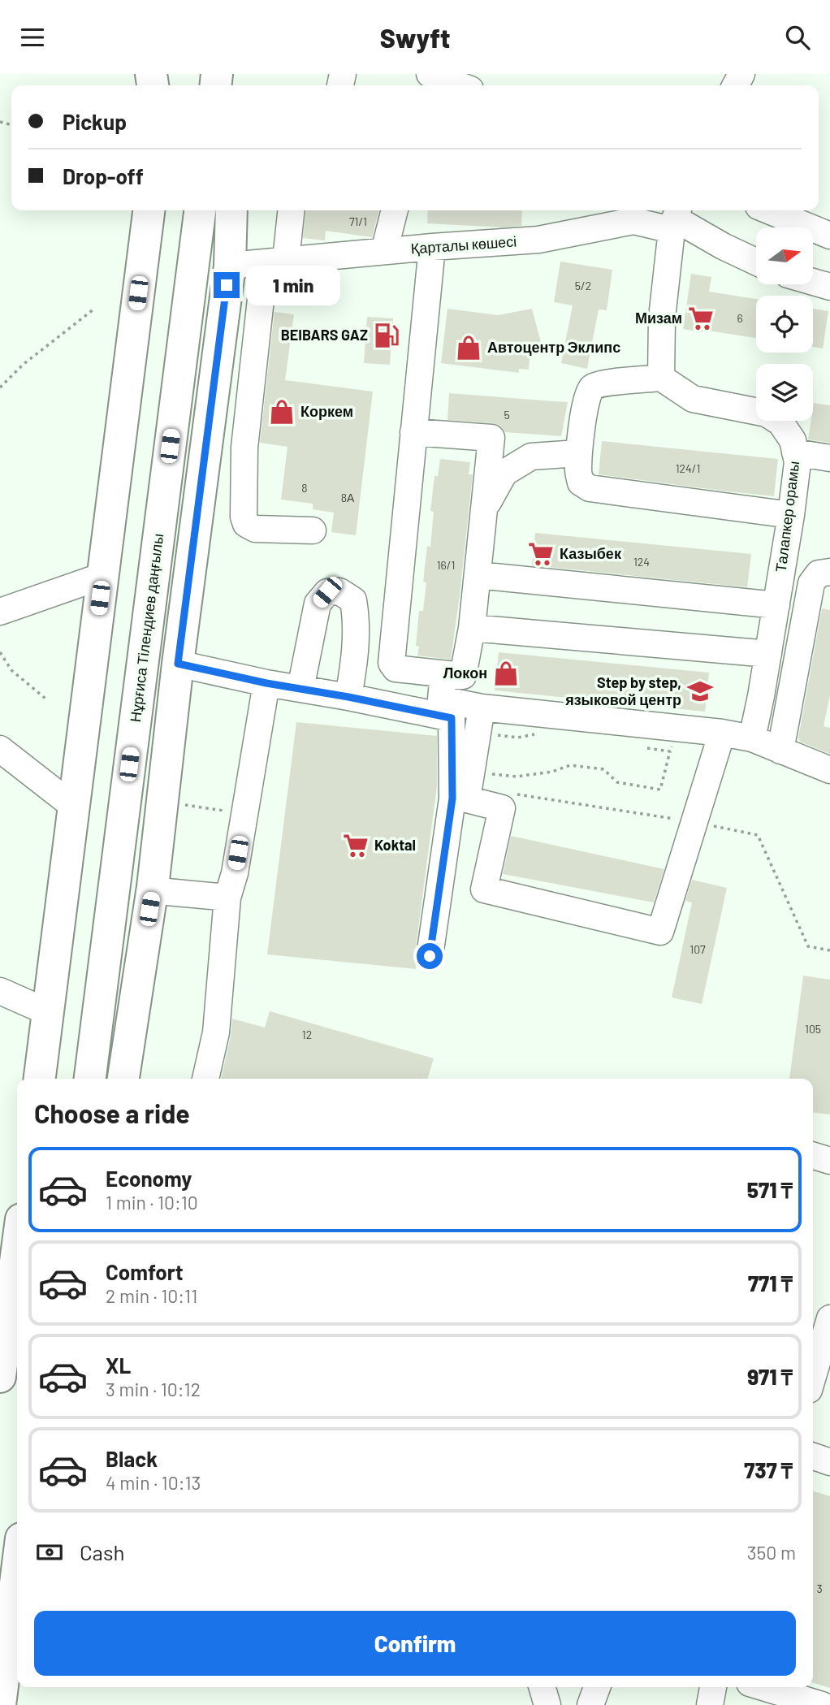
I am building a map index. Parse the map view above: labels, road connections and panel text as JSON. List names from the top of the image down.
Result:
{
  "streets": {
    "main road": ["Нұрғиса Тілендиев даңғылы"],
    "street": ["Қарталы көшесі", "Талапкер орамы"]
  },
  "places": {
    "supermarket": ["Мизам", "Казыбек", "Koktal"],
    "fuel station": ["BEIBARS GAZ"],
    "shop": ["Автоцентр Эклипс", "Коркем", "Локон"],
    "school or university": ["Step by step, языковой центр"]
  },
  "house_numbers": [
    "71/1",
    "5/2",
    "6",
    "5",
    "124/1",
    "8",
    "8А",
    "124",
    "16/1",
    "107",
    "105",
    "12",
    "3"
  ],
  "north": "right",
  "page": {
    "header": "Swyft",
    "banner": ["Pickup", "Drop-off"],
    "bubble": "1 min",
    "heading": "Choose a ride",
    "list": [
      {
        "name": "Economy",
        "note": "1 min · 10:10",
        "value": "571 ₸"
      },
      {
        "name": "Comfort",
        "note": "2 min · 10:11",
        "value": "771 ₸"
      },
      {
        "name": "XL",
        "note": "3 min · 10:12",
        "value": "971 ₸"
      },
      {
        "name": "Black",
        "note": "4 min · 10:13",
        "value": "737 ₸"
      }
    ],
    "pay": ["Cash", "350 m"],
    "buttons": "Confirm"
  }
}
